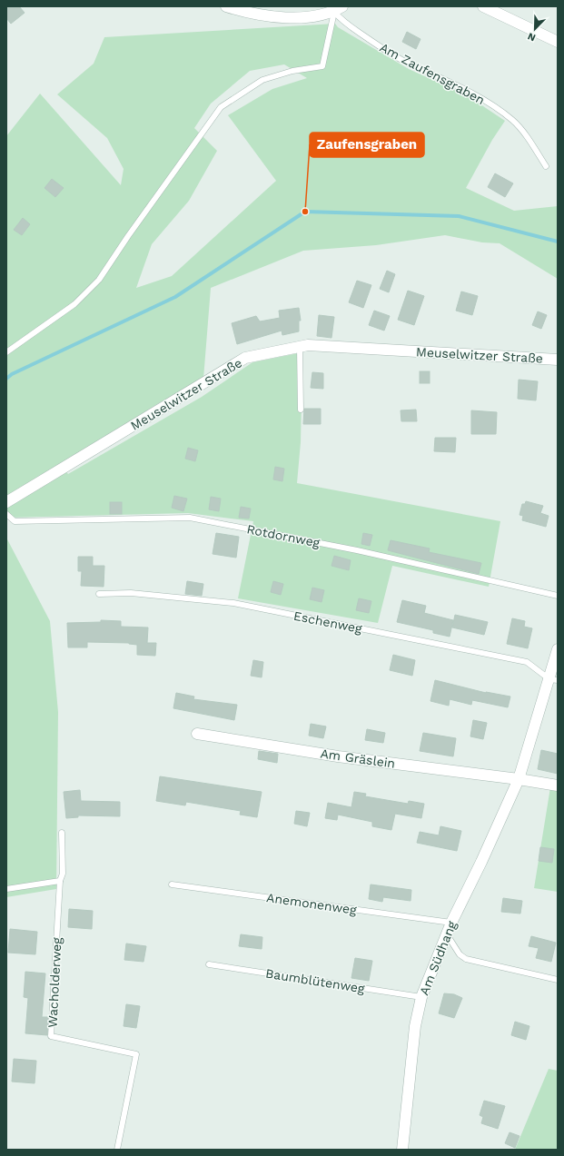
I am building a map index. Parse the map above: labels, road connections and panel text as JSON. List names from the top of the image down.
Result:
{
  "streets": {
    "street": ["Meuselwitzer Straße", "Am Gräslein", "Am Südhang"],
    "lane": [
      "Am Zaufensgraben",
      "Rotdornweg",
      "Eschenweg",
      "Anemonenweg",
      "Baumblütenweg",
      "Wacholderweg"
    ]
  },
  "crossings": [
    ["Eschenweg", "Am Südhang"],
    ["Am Gräslein", "Am Südhang"],
    ["Anemonenweg", "Am Südhang"],
    ["Am Südhang", "Baumblütenweg"]
  ],
  "places": ["Zaufensgraben"],
  "north": "bottom left"
}
